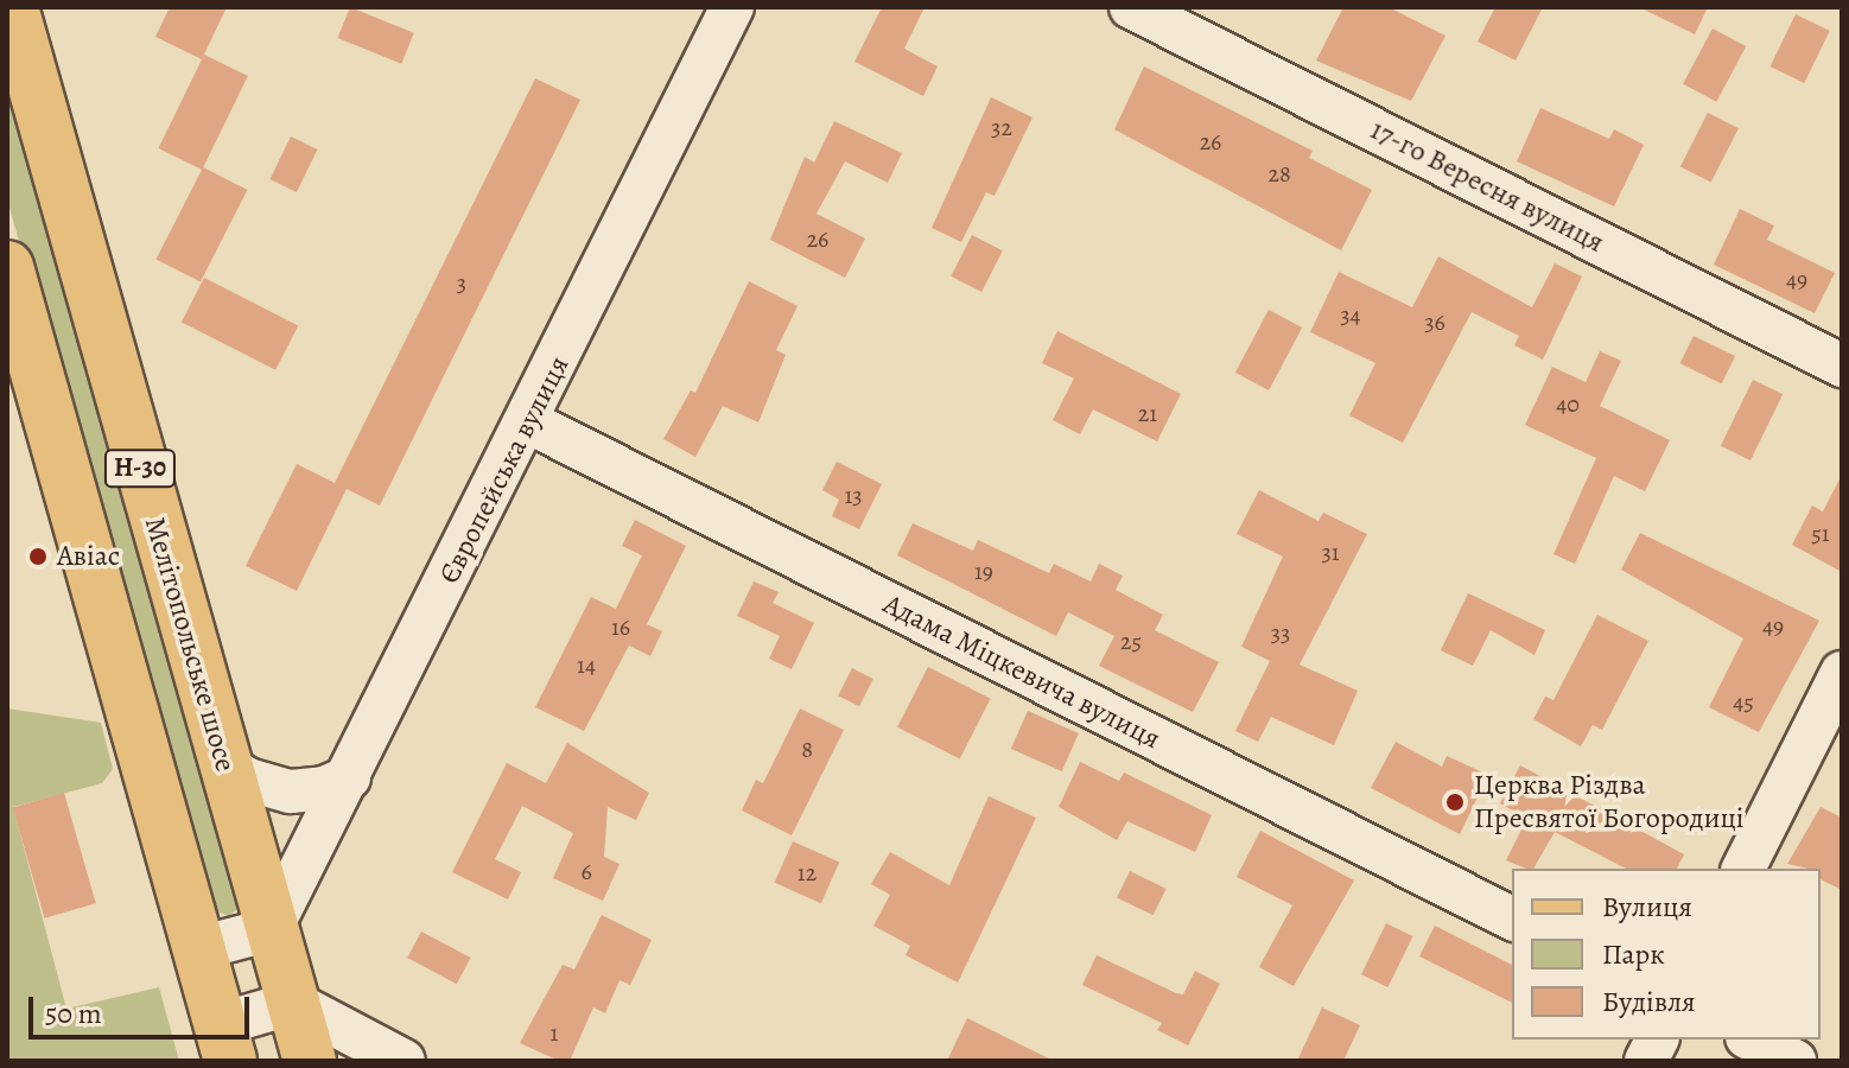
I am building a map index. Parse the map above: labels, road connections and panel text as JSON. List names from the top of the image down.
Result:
{
  "streets": {
    "main road": ["Н-30", "Мелітопольське шосе"],
    "street": ["17-го Вересня вулиця", "Європейська вулиця", "Адама Міцкевича вулиця"]
  },
  "crossings": [
    ["Європейська вулиця", "Мелітопольське шосе"],
    ["Європейська вулиця", "Адама Міцкевича вулиця"]
  ],
  "places": ["Авіас", "Церква Різдва Пресвятої Богородиці"],
  "house_numbers": [
    "32",
    "26",
    "28",
    "26",
    "49",
    "3",
    "34",
    "36",
    "40",
    "21",
    "13",
    "51",
    "31",
    "19",
    "49",
    "16",
    "33",
    "25",
    "14",
    "45",
    "8",
    "6",
    "12",
    "1"
  ],
  "legend": ["Вулиця", "Парк", "Будівля"],
  "scale_bar": "50 m"
}
